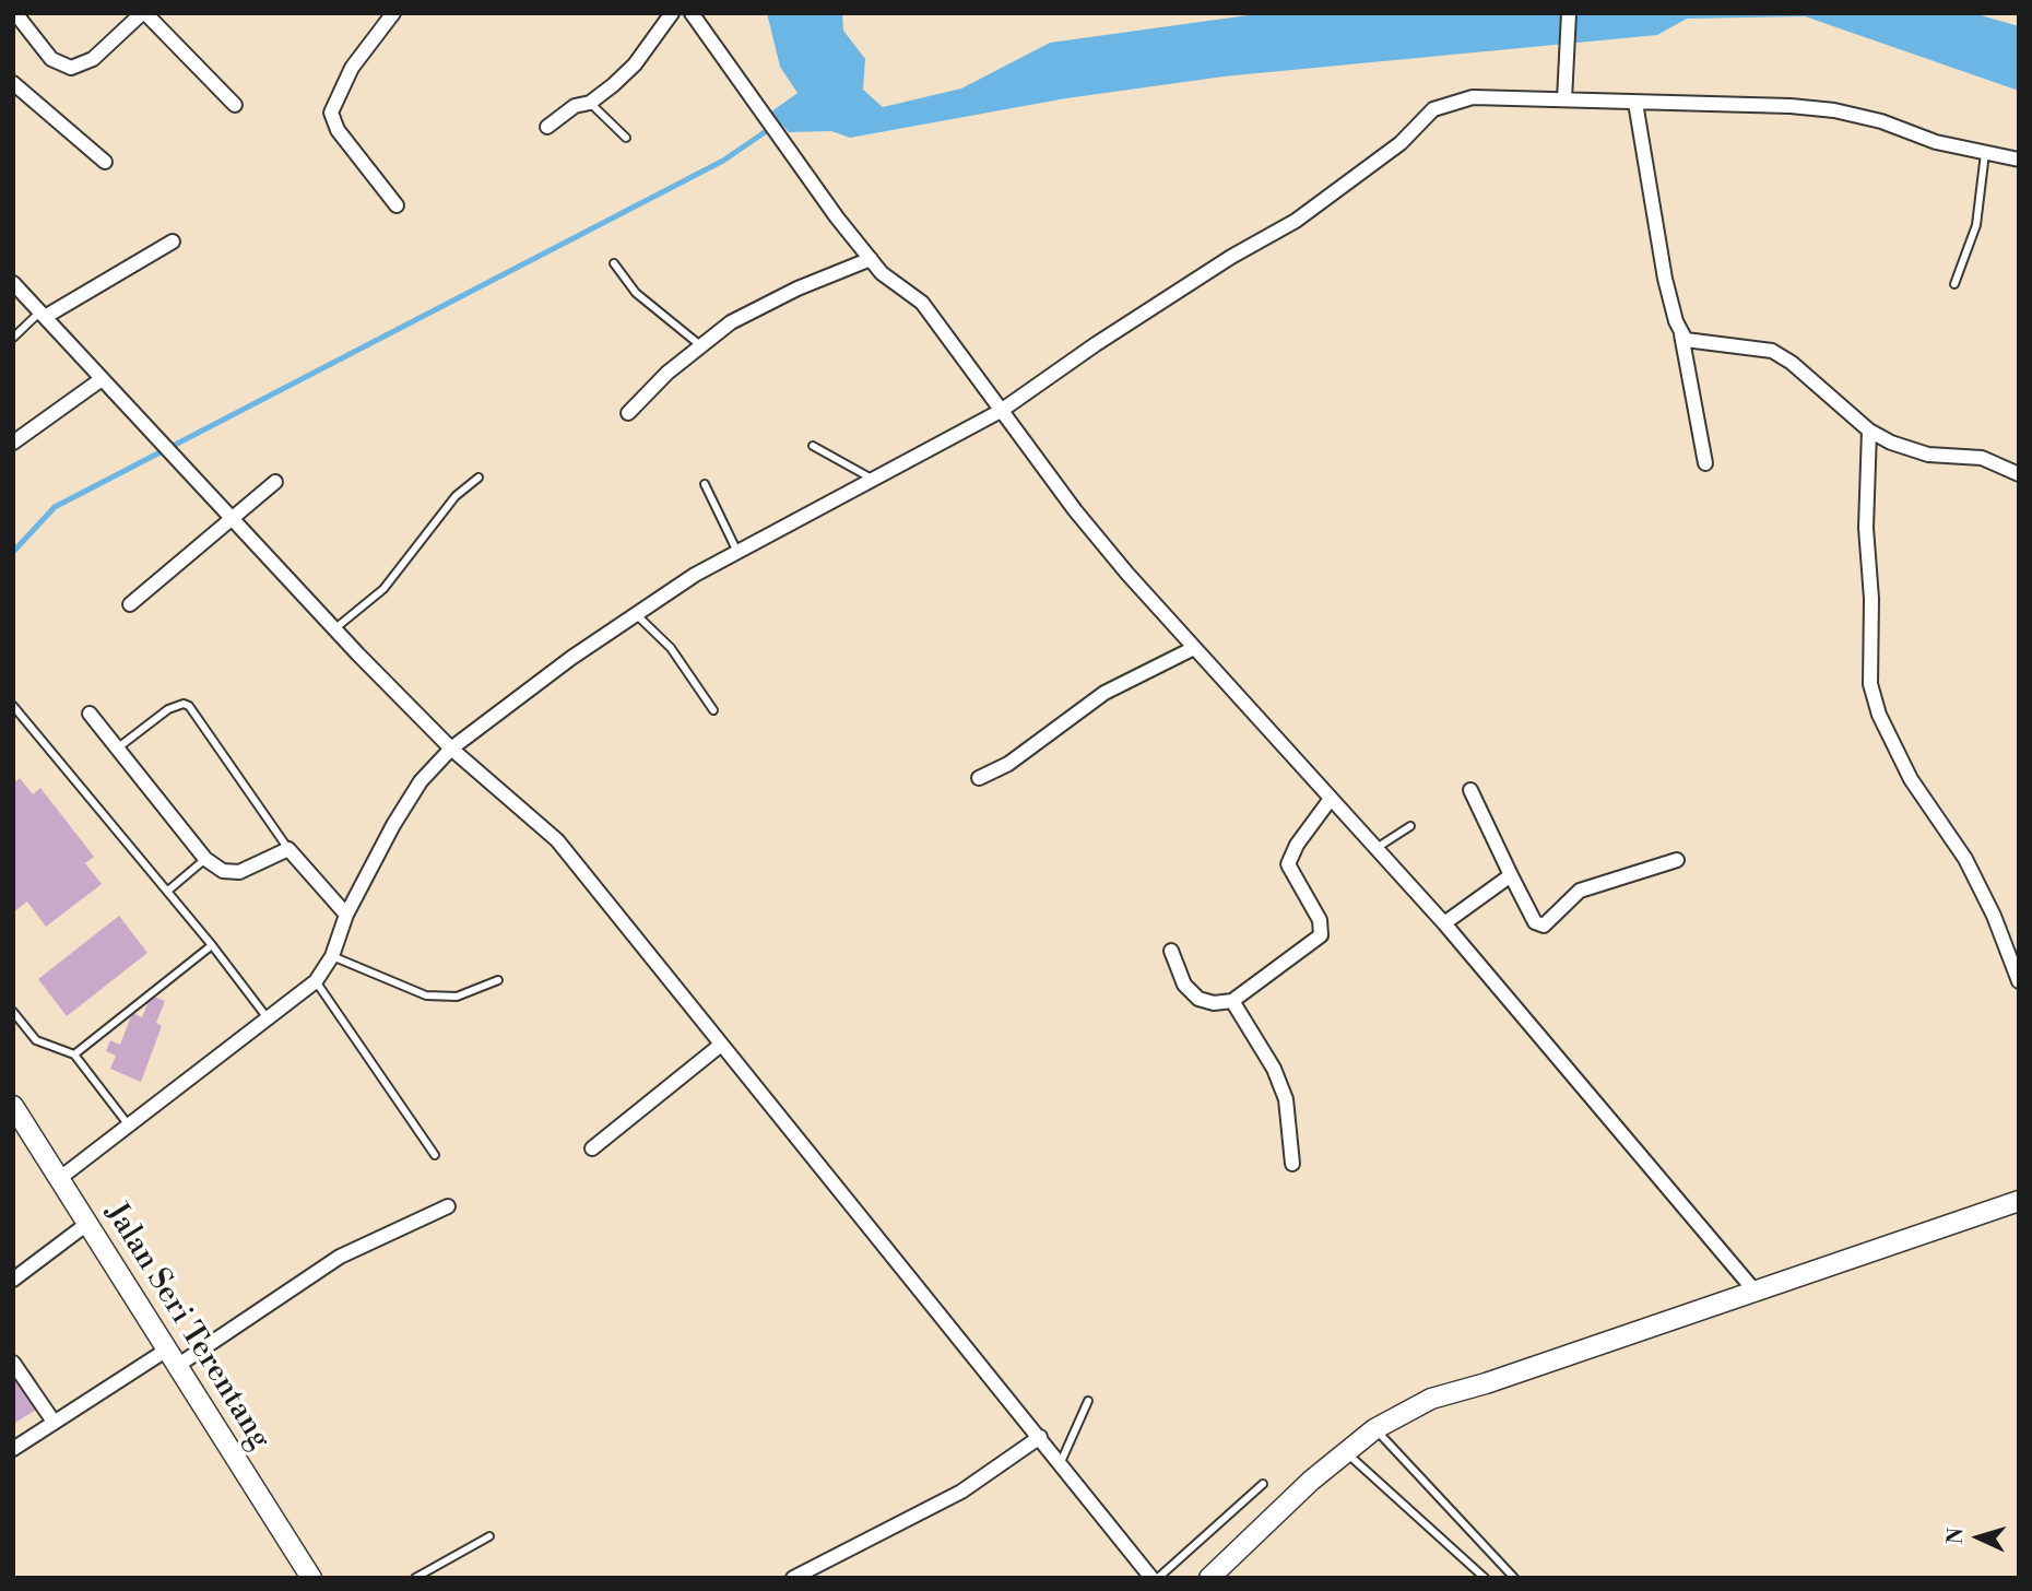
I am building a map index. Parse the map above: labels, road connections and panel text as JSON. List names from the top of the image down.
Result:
{
  "streets": {
    "street": ["Jalan Seri Terentang"]
  },
  "north": "left"
}
